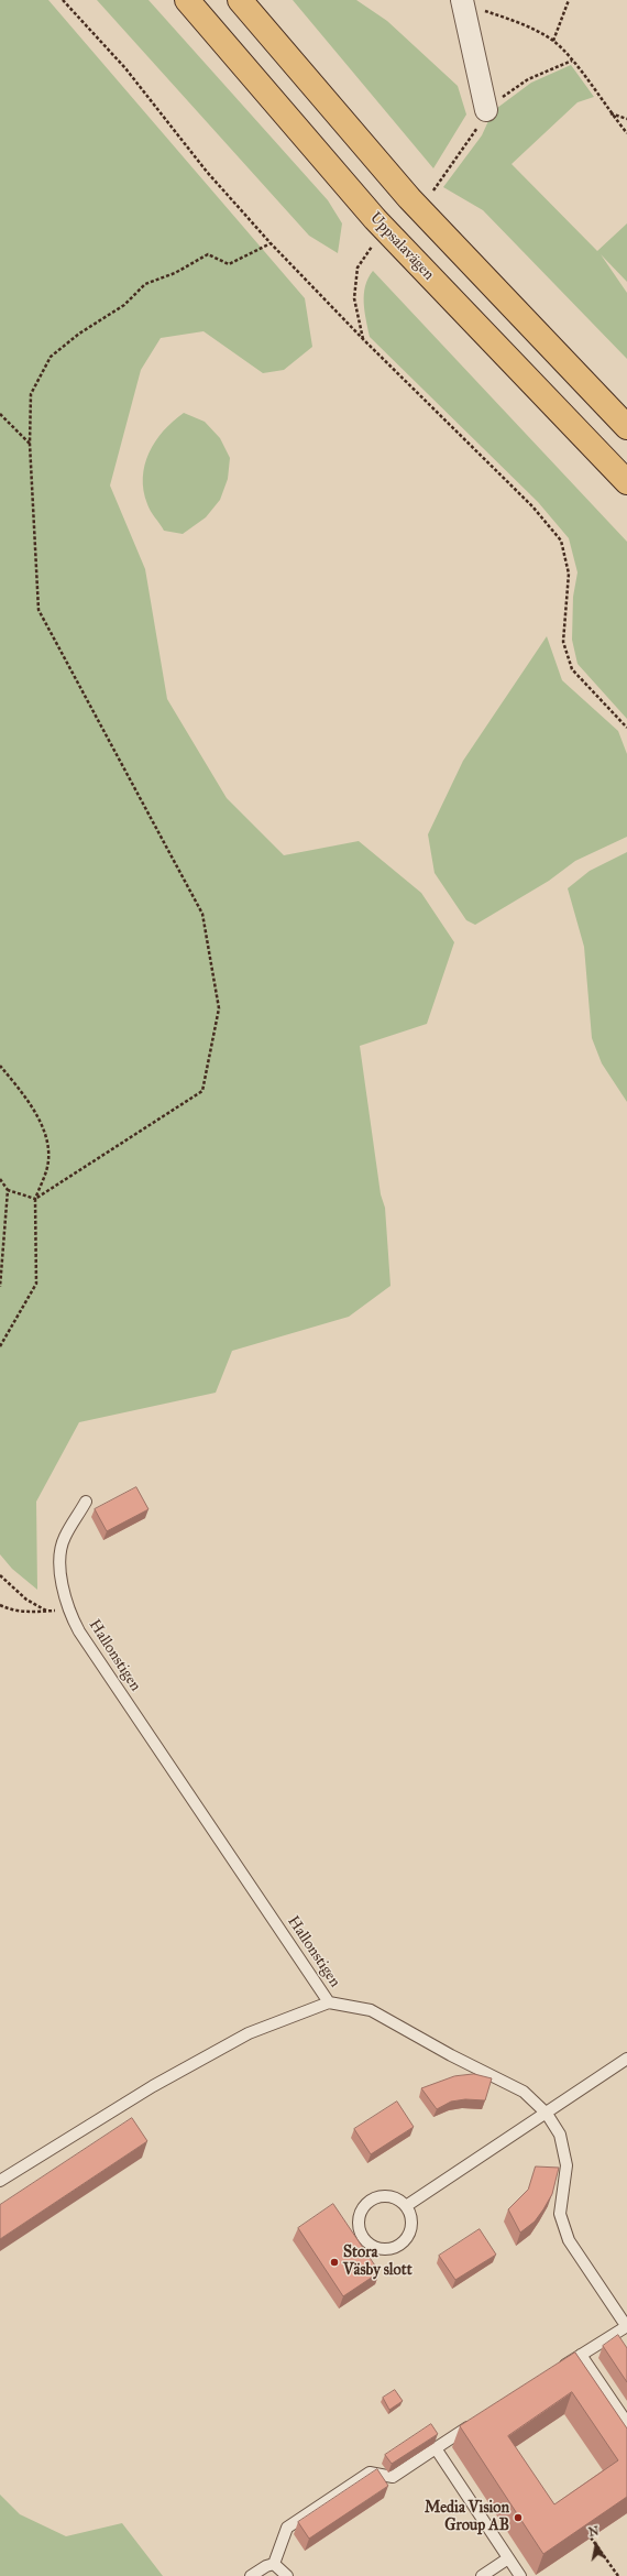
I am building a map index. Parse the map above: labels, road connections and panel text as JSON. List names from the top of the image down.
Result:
{
  "streets": {
    "highway": ["Uppsalavägen"],
    "lane": ["Hallonstigen"]
  },
  "places": ["Stora Väsby slott", "Media Vision Group AB"],
  "north": "top"
}
